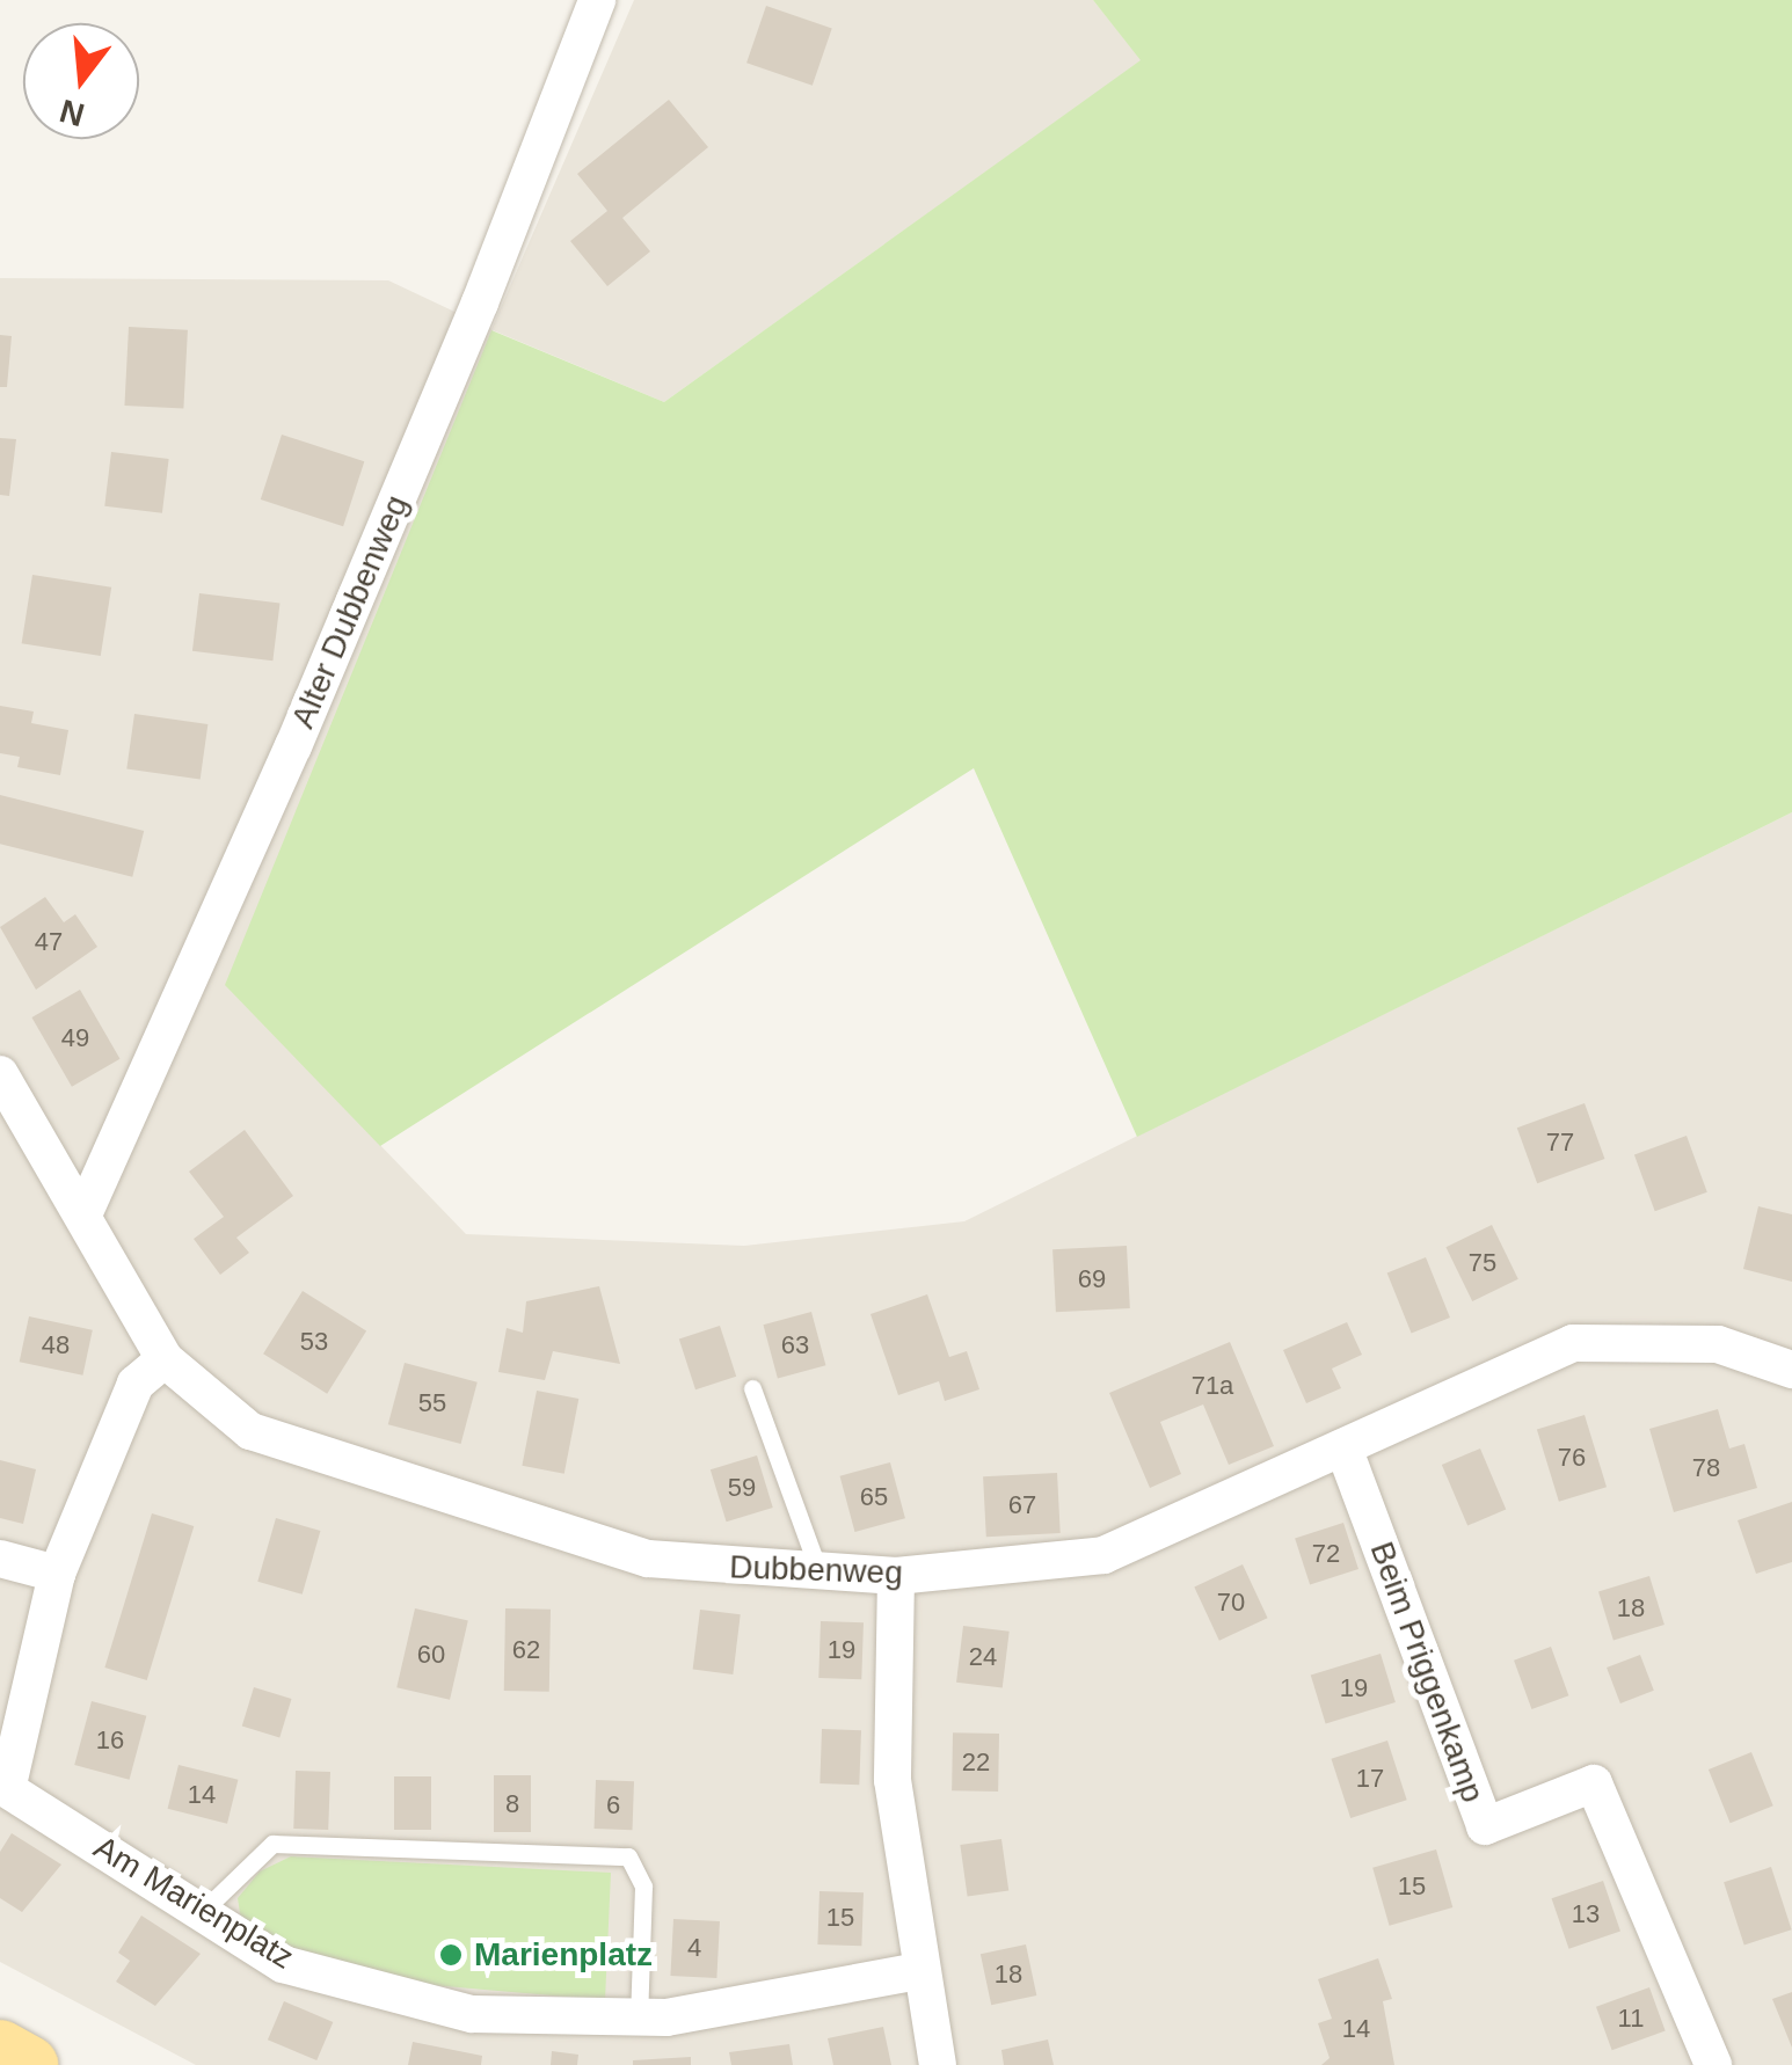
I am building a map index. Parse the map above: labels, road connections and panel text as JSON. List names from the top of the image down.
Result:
{
  "streets": {
    "street": [
      "Alter Dubbenweg",
      "Dubbenweg",
      "Beim Priggenkamp",
      "Am Marienplatz"
    ]
  },
  "crossings": [
    ["Alter Dubbenweg", "Dubbenweg"],
    ["Dubbenweg", "Beim Priggenkamp"],
    ["Dubbenweg", "Am Marienplatz"]
  ],
  "places": ["Marienplatz"],
  "house_numbers": [
    "47",
    "49",
    "77",
    "75",
    "69",
    "53",
    "48",
    "63",
    "71a",
    "55",
    "76",
    "78",
    "59",
    "65",
    "67",
    "72",
    "70",
    "18",
    "62",
    "19",
    "60",
    "24",
    "19",
    "16",
    "22",
    "17",
    "14",
    "8",
    "6",
    "15",
    "13",
    "15",
    "4",
    "18",
    "11",
    "14"
  ],
  "north": "bottom"
}
